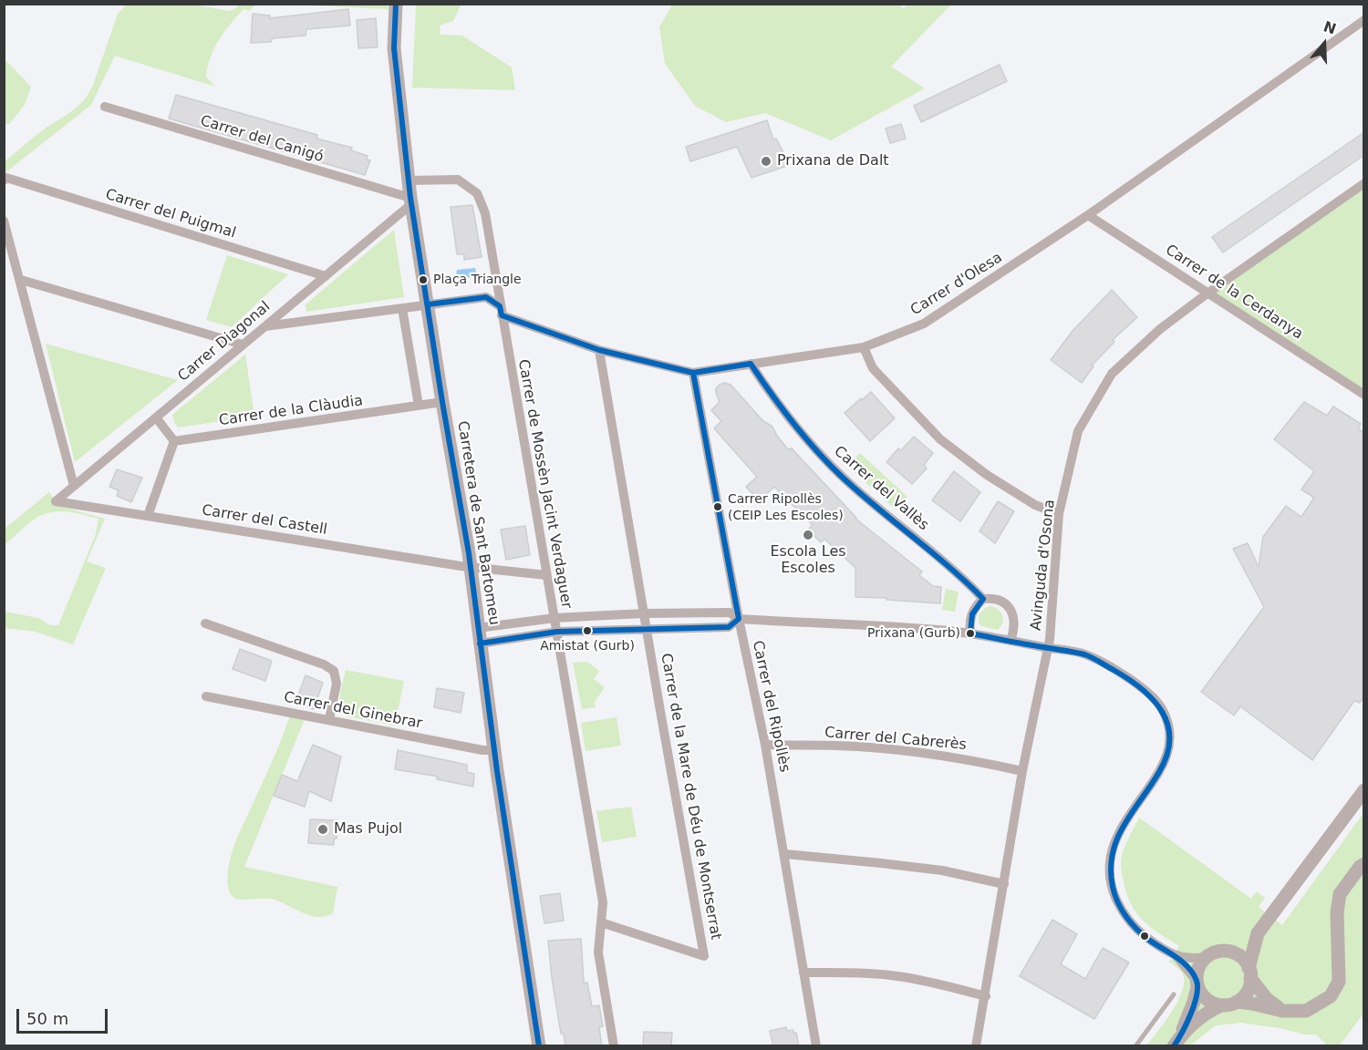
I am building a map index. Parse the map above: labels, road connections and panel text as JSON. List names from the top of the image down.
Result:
{
  "streets": {
    "street": [
      "Carrer del Canigó",
      "Carrer del Puigmal",
      "Carrer d'Olesa",
      "Carrer de la Cerdanya",
      "Carrer Diagonal",
      "Carrer de la Clàudia",
      "Carrer de Mossèn Jacint Verdaguer",
      "Carrer del Vallès",
      "Carrer del Castell",
      "Carretera de Sant Bartomeu",
      "Avinguda d'Osona",
      "Carrer del Ripollès",
      "Carrer del Ginebrar",
      "Carrer del Cabrerès",
      "Carrer de la Mare de Déu de Montserrat"
    ]
  },
  "crossings": [
    ["Carrer del Canigó", "Carrer Diagonal"],
    ["Carrer del Canigó", "Carretera de Sant Bartomeu"],
    ["Carrer del Puigmal", "Carrer Diagonal"],
    ["Carrer d'Olesa", "Carrer de la Cerdanya"],
    ["Carrer d'Olesa", "Carrer Diagonal"],
    ["Carrer d'Olesa", "Carrer de Mossèn Jacint Verdaguer"],
    ["Carrer d'Olesa", "Carrer del Vallès"],
    ["Carrer d'Olesa", "Carretera de Sant Bartomeu"],
    ["Carrer d'Olesa", "Carrer del Ripollès"],
    ["Carrer d'Olesa", "Carrer de la Mare de Déu de Montserrat"],
    ["Carrer de la Cerdanya", "Avinguda d'Osona"],
    ["Carrer Diagonal", "Carrer del Castell"],
    ["Carrer Diagonal", "Carretera de Sant Bartomeu"],
    ["Carrer de la Clàudia", "Carretera de Sant Bartomeu"],
    ["Carrer de Mossèn Jacint Verdaguer", "Carrer del Castell"],
    ["Carrer de Mossèn Jacint Verdaguer", "Carretera de Sant Bartomeu"],
    ["Carrer de Mossèn Jacint Verdaguer", "Carrer de la Mare de Déu de Montserrat"],
    ["Carrer del Castell", "Carretera de Sant Bartomeu"],
    ["Carretera de Sant Bartomeu", "Carrer del Ginebrar"],
    ["Avinguda d'Osona", "Carrer del Cabrerès"],
    ["Carrer del Ripollès", "Carrer del Cabrerès"]
  ],
  "places": [
    "Prixana de Dalt",
    "Plaça Triangle",
    "Carrer Ripollès (CEIP Les Escoles)",
    "Escola Les Escoles",
    "Amistat (Gurb)",
    "Prixana (Gurb)",
    "Mas Pujol"
  ],
  "scale_bar": "50 m",
  "north": "top"
}
